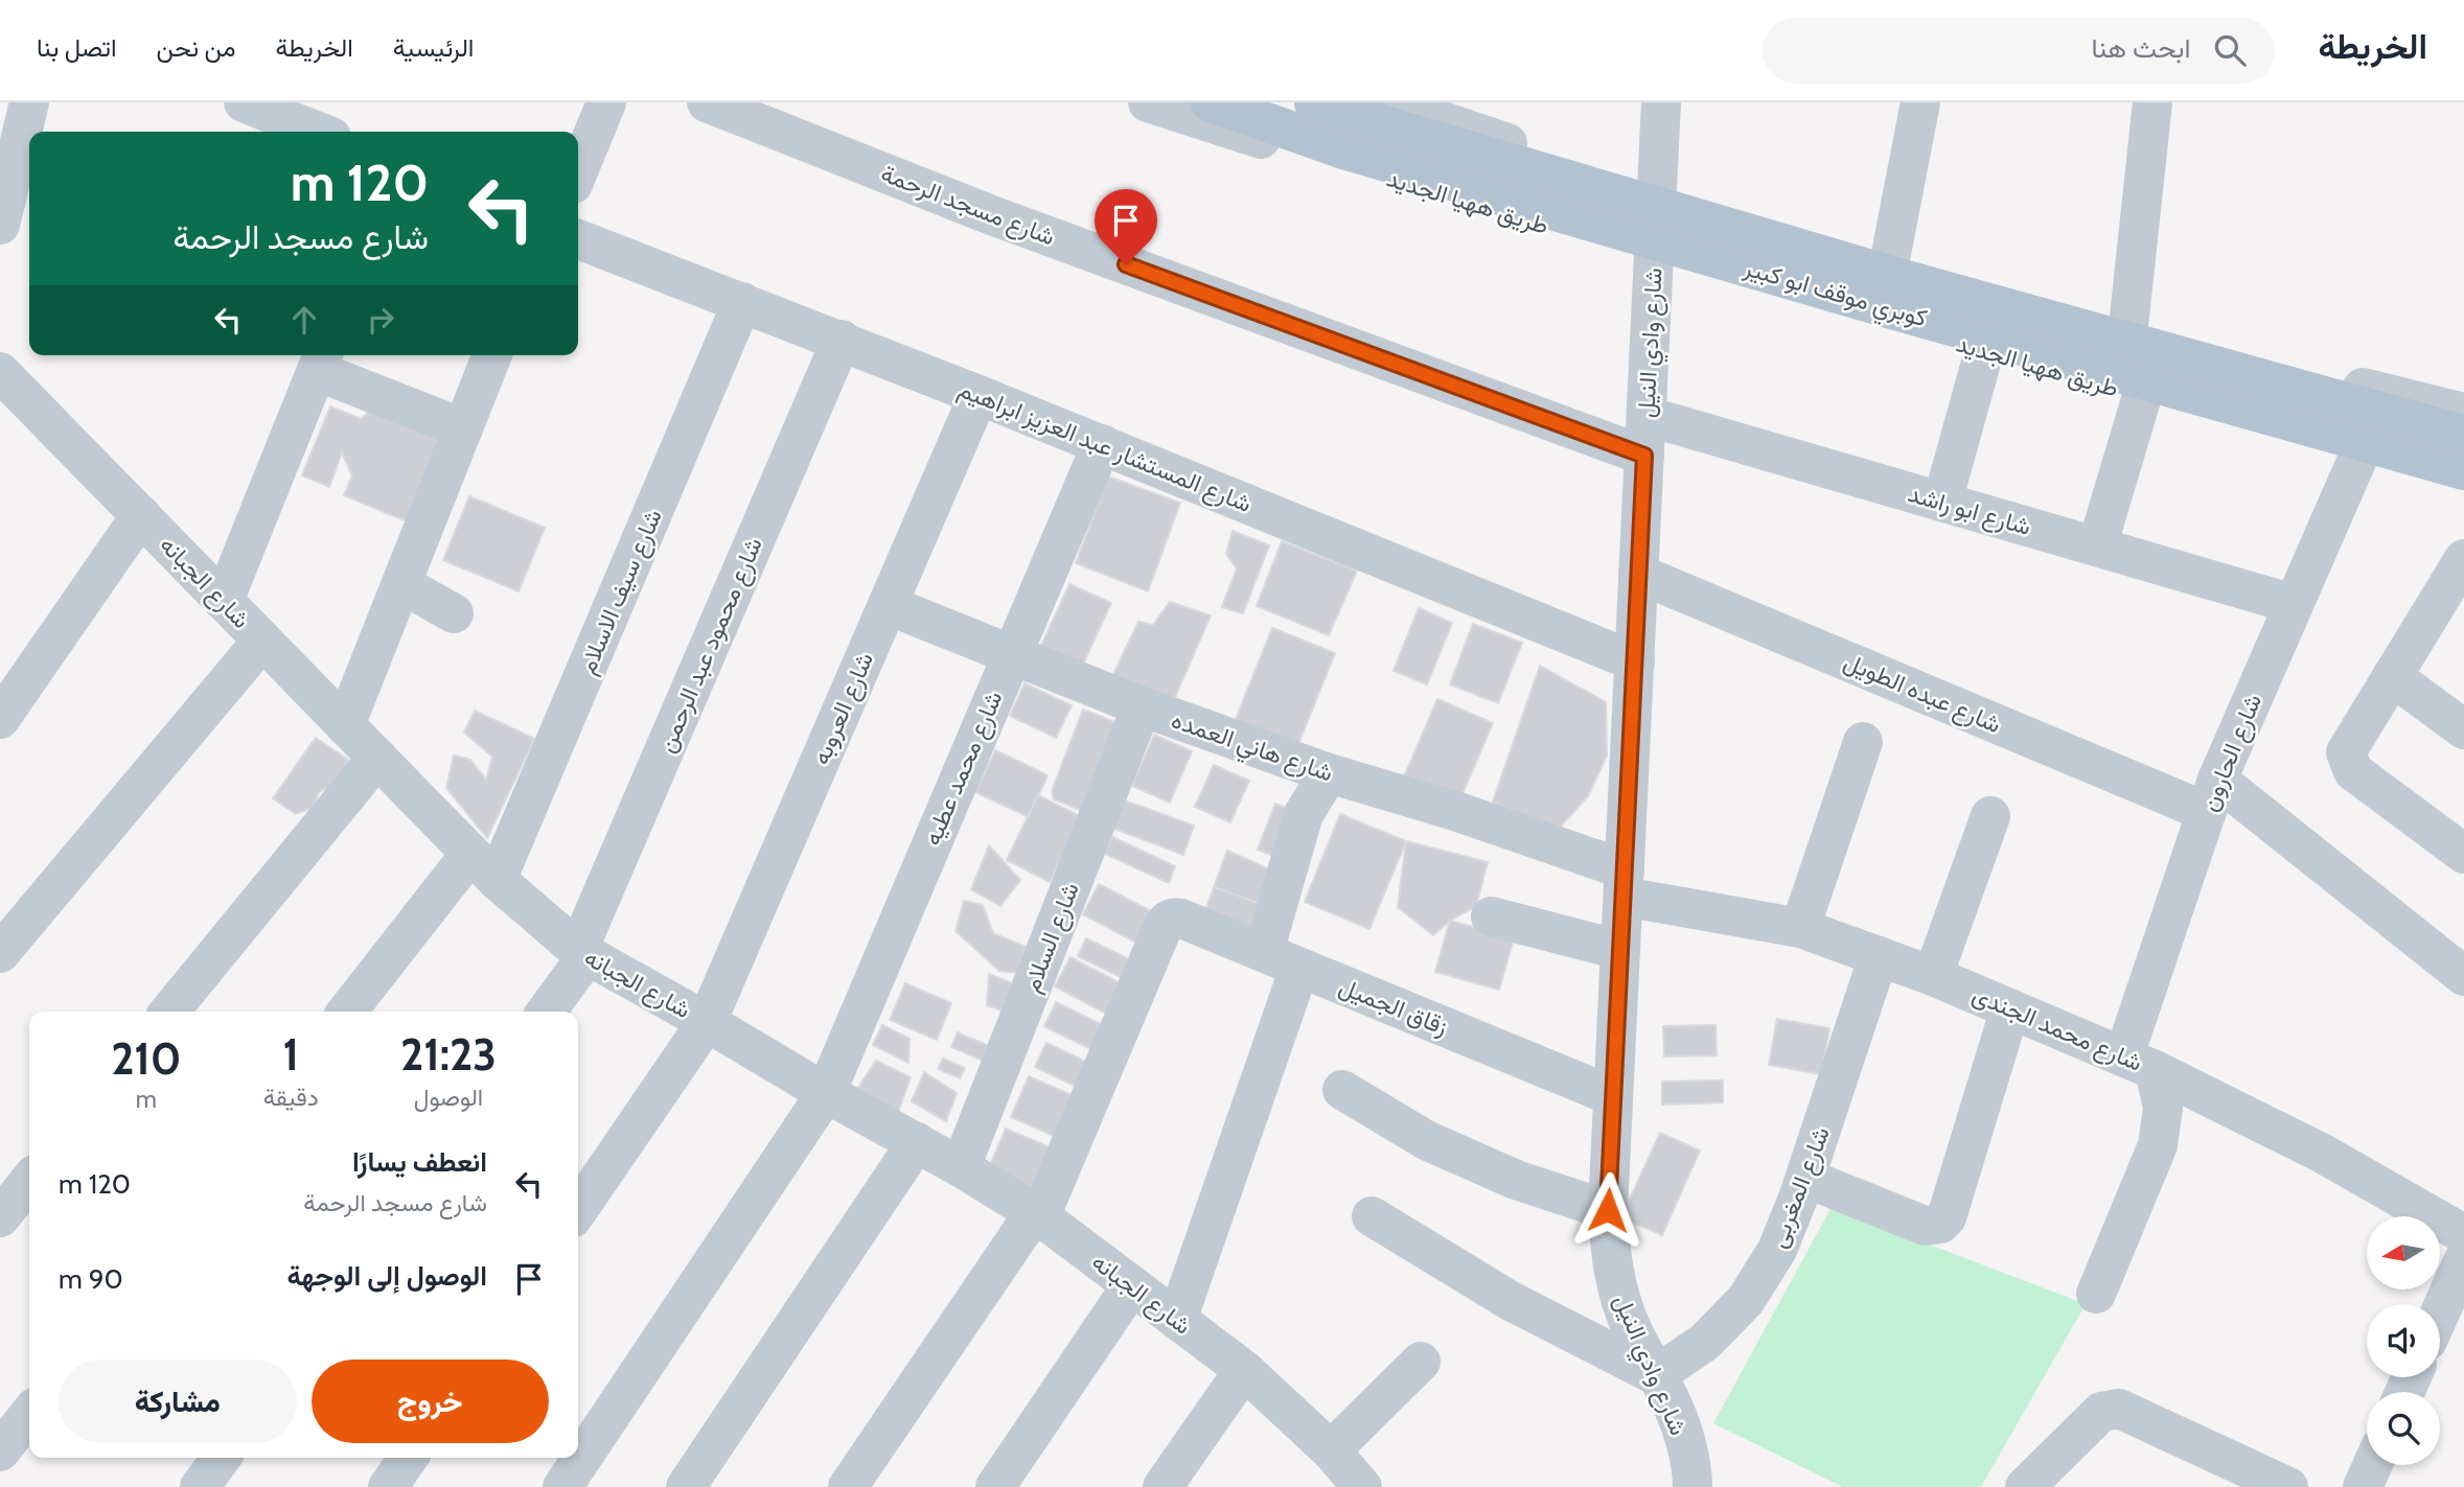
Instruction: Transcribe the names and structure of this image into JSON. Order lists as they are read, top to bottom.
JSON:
{
  "streets": {
    "main road": ["كوبري موقف ابو كبير"],
    "street": [
      "طريق ههيا الجديد",
      "شارع مسجد الرحمة",
      "شارع وادي النيل",
      "شارع المستشار عبد العزيز ابراهيم",
      "شارع ابو راشد",
      "شارع الجبانه",
      "شارع سيف الاسلام",
      "شارع محمود عبد الرحمن",
      "شارع عبده الطويل",
      "شارع العروبه",
      "شارع هاني العمده",
      "شارع الحارون",
      "شارع محمد عطيه",
      "شارع السلام",
      "زقاق الجميل",
      "شارع محمد الجندى",
      "شارع المغربى"
    ]
  },
  "crossings": [
    ["طريق ههيا الجديد", "شارع وادي النيل"],
    ["طريق ههيا الجديد", "شارع الحارون"],
    ["شارع مسجد الرحمة", "شارع وادي النيل"],
    ["شارع وادي النيل", "شارع المستشار عبد العزيز ابراهيم"],
    ["شارع وادي النيل", "شارع ابو راشد"],
    ["شارع وادي النيل", "شارع عبده الطويل"],
    ["شارع وادي النيل", "شارع هاني العمده"],
    ["شارع وادي النيل", "زقاق الجميل"],
    ["شارع وادي النيل", "شارع محمد الجندى"],
    ["شارع وادي النيل", "شارع المغربى"],
    ["شارع المستشار عبد العزيز ابراهيم", "شارع سيف الاسلام"],
    ["شارع المستشار عبد العزيز ابراهيم", "شارع محمود عبد الرحمن"],
    ["شارع المستشار عبد العزيز ابراهيم", "شارع العروبه"],
    ["شارع المستشار عبد العزيز ابراهيم", "شارع محمد عطيه"],
    ["شارع ابو راشد", "شارع الحارون"],
    ["شارع الجبانه", "شارع سيف الاسلام"],
    ["شارع الجبانه", "شارع محمود عبد الرحمن"],
    ["شارع الجبانه", "شارع العروبه"],
    ["شارع الجبانه", "شارع محمد عطيه"],
    ["شارع الجبانه", "شارع السلام"],
    ["شارع الجبانه", "زقاق الجميل"],
    ["شارع عبده الطويل", "شارع الحارون"],
    ["شارع العروبه", "شارع هاني العمده"],
    ["شارع هاني العمده", "شارع محمد عطيه"],
    ["شارع هاني العمده", "شارع السلام"],
    ["شارع هاني العمده", "شارع محمد الجندى"],
    ["شارع الحارون", "شارع محمد الجندى"],
    ["شارع محمد الجندى", "شارع المغربى"]
  ],
  "north": "left",
  "page": {
    "header": "الخريطة",
    "search": "ابحث هنا",
    "nav": [
      "الرئيسية",
      "الخريطة",
      "من نحن",
      "اتصل بنا"
    ],
    "turn": ["120 m", "شارع مسجد الرحمة"],
    "eta": [
      "21:23",
      "الوصول",
      "1",
      "دقيقة",
      "210",
      "m"
    ],
    "list": [
      {
        "name": "انعطف يسارًا",
        "note": "شارع مسجد الرحمة",
        "value": "120 m"
      },
      {
        "name": "الوصول إلى الوجهة",
        "value": "90 m"
      }
    ],
    "buttons": ["خروج", "مشاركة"]
  }
}
